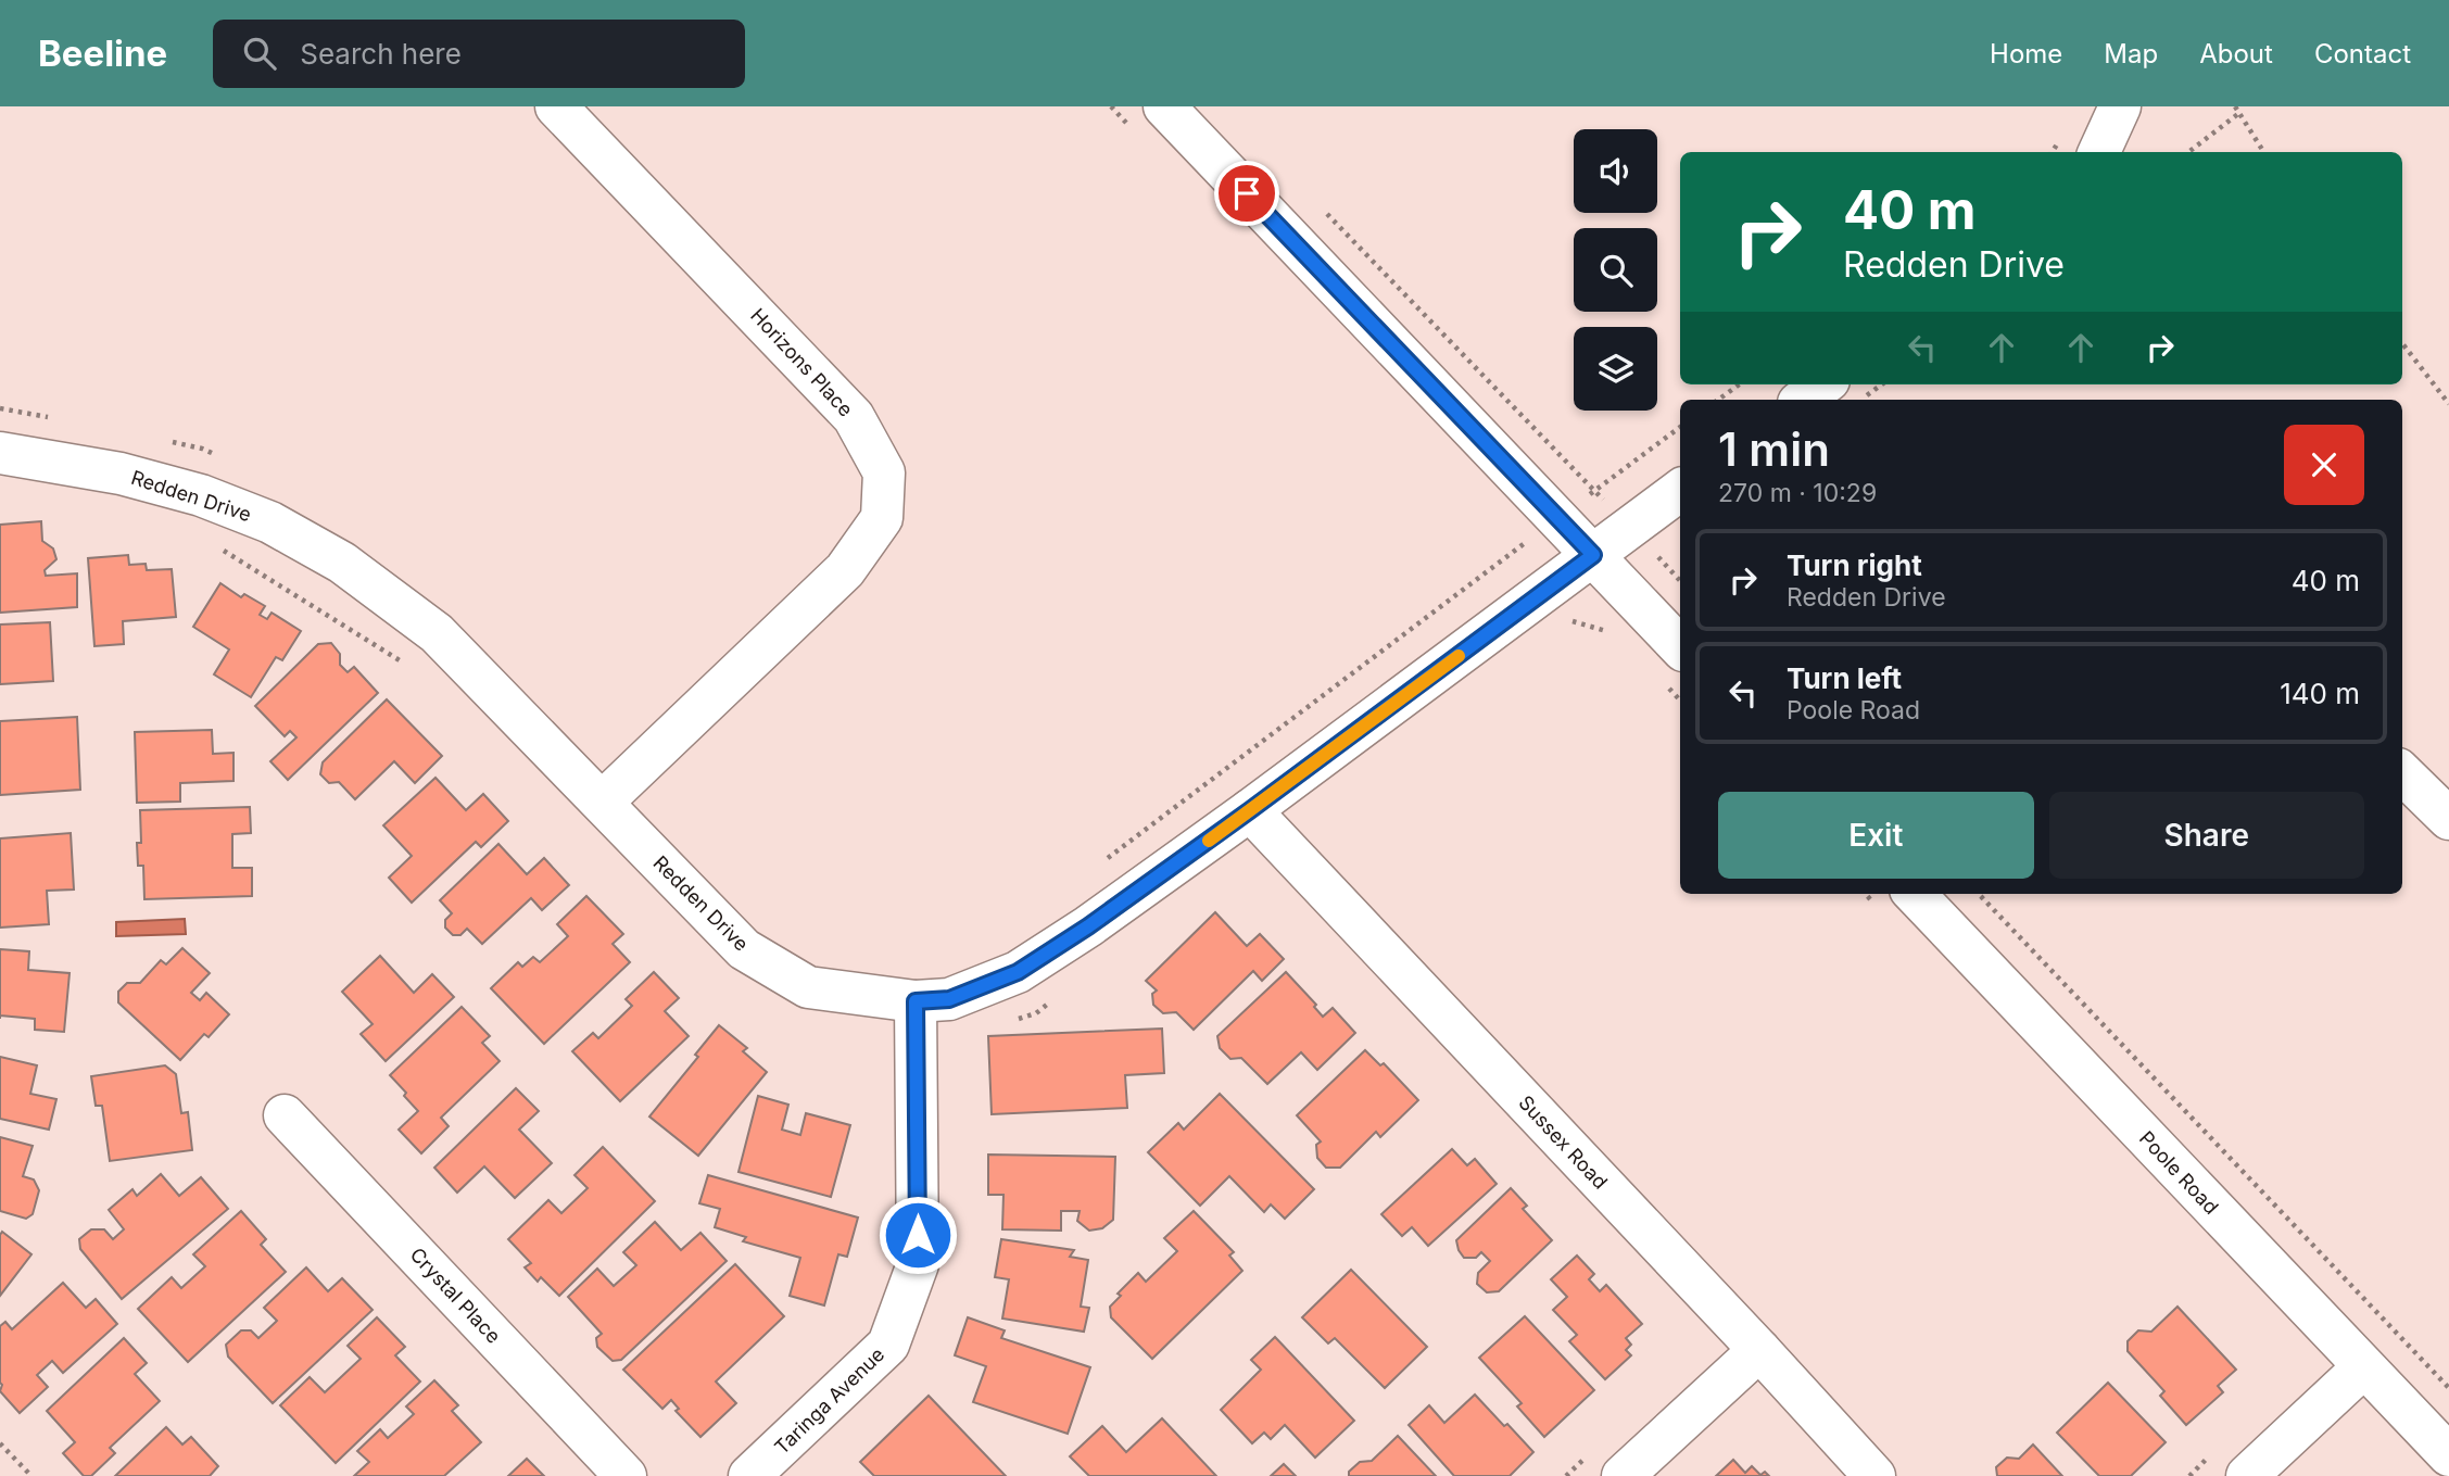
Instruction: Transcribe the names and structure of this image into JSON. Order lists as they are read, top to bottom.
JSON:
{
  "streets": {
    "street": [
      "Horizons Place",
      "Redden Drive",
      "Sussex Road",
      "Poole Road",
      "Crystal Place",
      "Taringa Avenue"
    ]
  },
  "crossings": [
    ["Horizons Place", "Redden Drive"],
    ["Redden Drive", "Sussex Road"],
    ["Redden Drive", "Taringa Avenue"]
  ],
  "page": {
    "header": "Beeline",
    "search": "Search here",
    "nav": [
      "Home",
      "Map",
      "About",
      "Contact"
    ],
    "turn": ["40 m", "Redden Drive"],
    "heading": ["1 min", "270 m · 10:29"],
    "list": [
      {
        "name": "Turn right",
        "note": "Redden Drive",
        "value": "40 m"
      },
      {
        "name": "Turn left",
        "note": "Poole Road",
        "value": "140 m"
      }
    ],
    "buttons": ["Exit", "Share"]
  }
}
